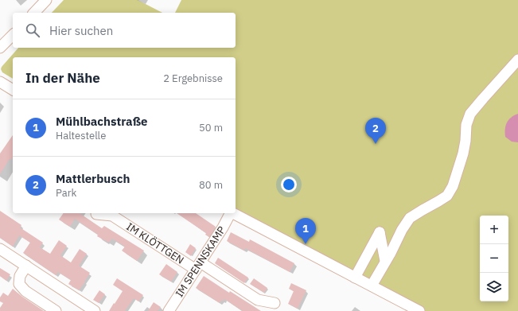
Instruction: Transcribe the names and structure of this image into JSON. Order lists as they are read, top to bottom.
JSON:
{
  "streets": {
    "street": ["IM KLÖTTGEN", "IM SPENNSKAMP"]
  },
  "crossings": [
    ["IM KLÖTTGEN", "IM SPENNSKAMP"]
  ],
  "page": {
    "search": "Hier suchen",
    "heading": ["In der Nähe", "2 Ergebnisse"],
    "list": [
      {
        "mark": "1",
        "name": "Mühlbachstraße",
        "note": "Haltestelle",
        "value": "50 m"
      },
      {
        "mark": "2",
        "name": "Mattlerbusch",
        "note": "Park",
        "value": "80 m"
      }
    ],
    "pins": ["2", "1"],
    "map_buttons": ["+", "−"]
  }
}
